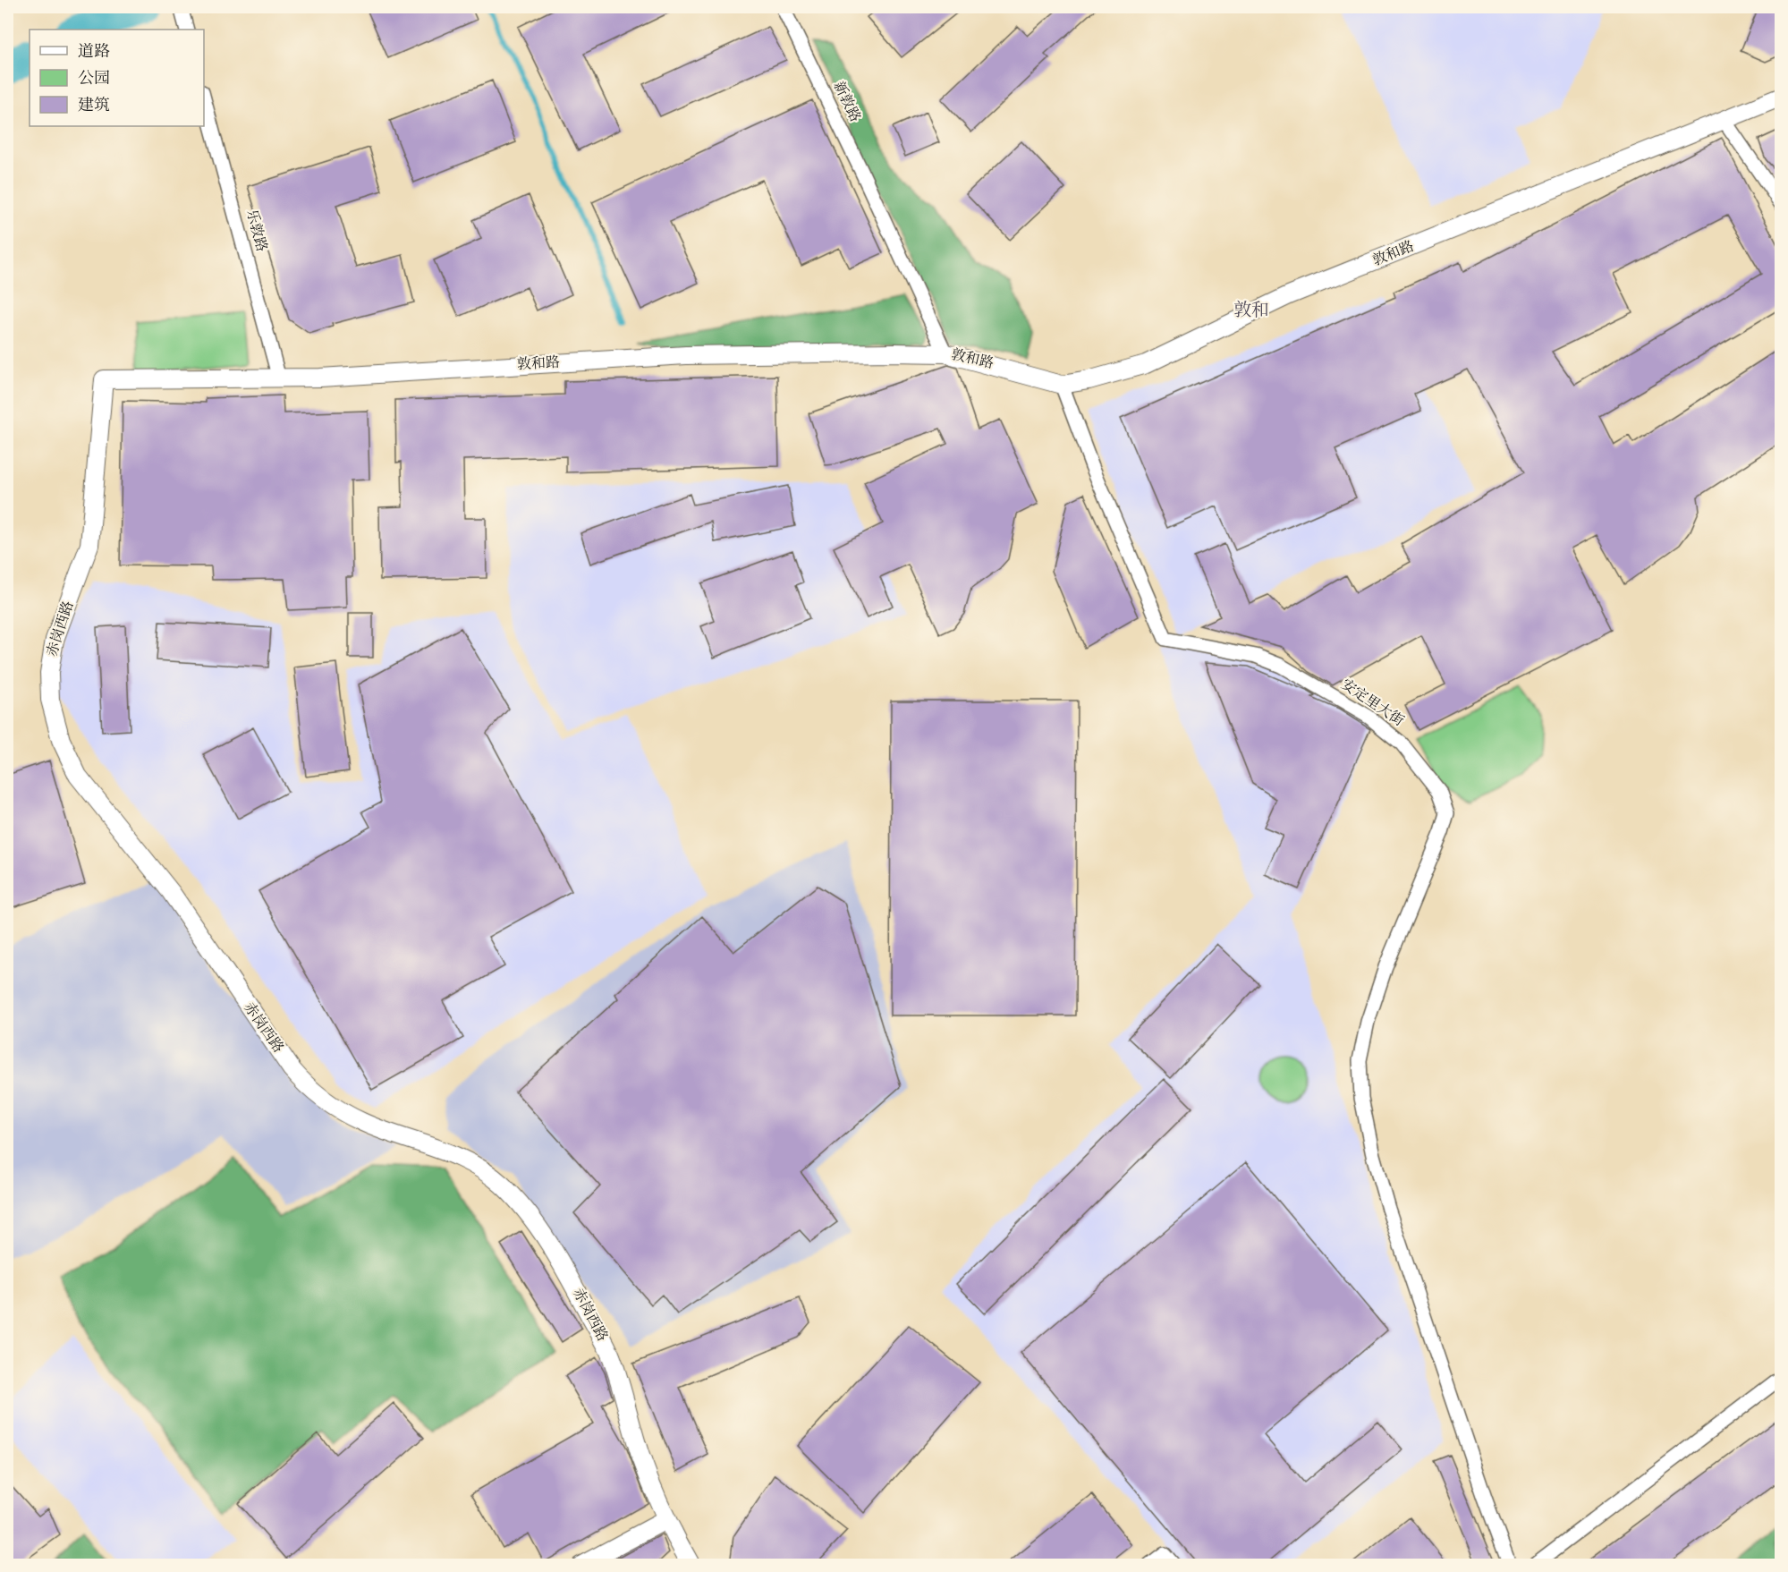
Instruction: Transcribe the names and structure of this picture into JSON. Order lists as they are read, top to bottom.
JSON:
{
  "streets": {
    "street": [
      "新敦路",
      "乐敦路",
      "敦和路",
      "赤岗西路",
      "安定里大街"
    ]
  },
  "crossings": [
    ["新敦路", "敦和路"],
    ["乐敦路", "敦和路"],
    ["敦和路", "赤岗西路"],
    ["敦和路", "安定里大街"]
  ],
  "districts": ["敦和"],
  "legend": ["道路", "公园", "建筑"]
}
